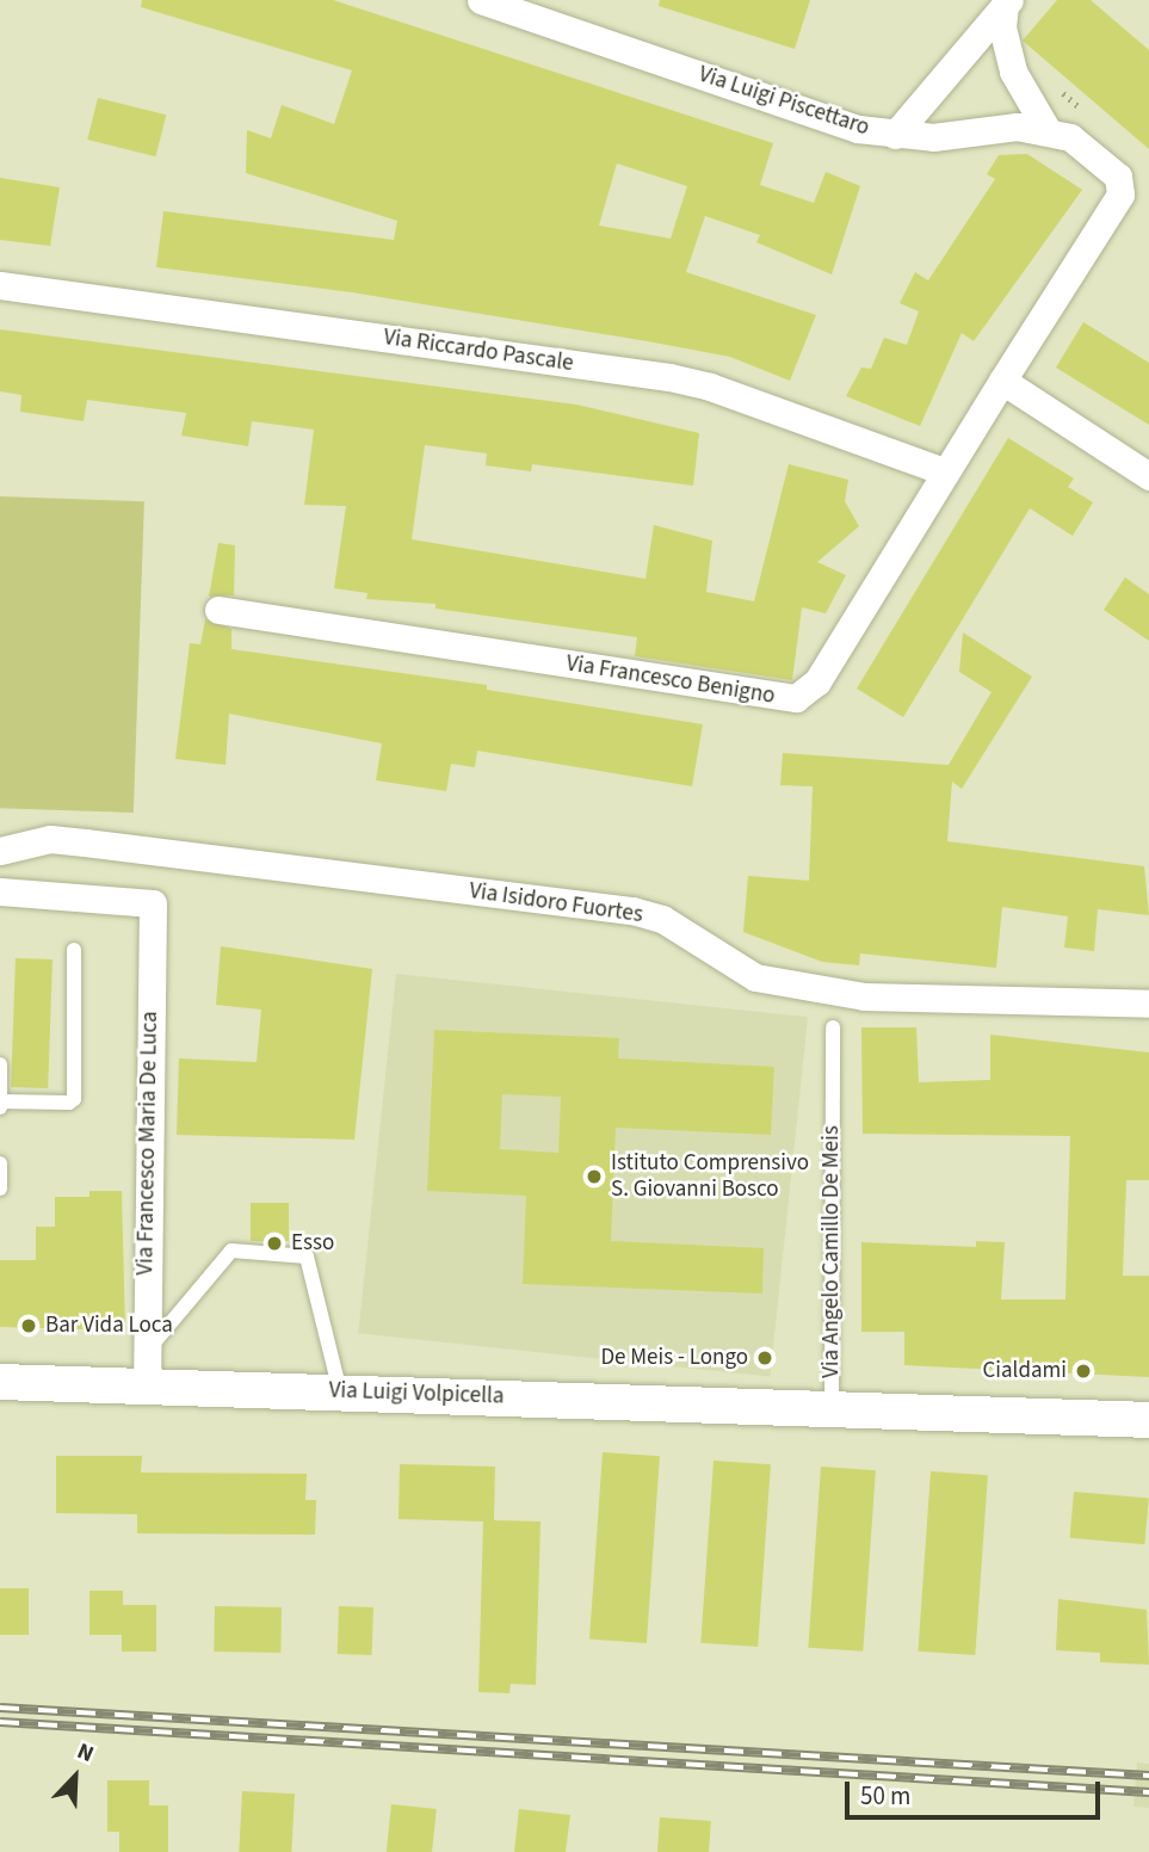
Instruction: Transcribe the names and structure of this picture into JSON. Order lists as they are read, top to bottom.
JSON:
{
  "streets": {
    "street": [
      "Via Luigi Piscettaro",
      "Via Riccardo Pascale",
      "Via Francesco Benigno",
      "Via Isidoro Fuortes",
      "Via Francesco Maria De Luca",
      "Via Angelo Camillo De Meis",
      "Via Luigi Volpicella"
    ]
  },
  "crossings": [
    ["Via Riccardo Pascale", "Via Francesco Benigno"],
    ["Via Francesco Maria De Luca", "Via Luigi Volpicella"],
    ["Via Angelo Camillo De Meis", "Via Luigi Volpicella"]
  ],
  "places": [
    "Istituto Comprensivo S. Giovanni Bosco",
    "Esso",
    "Bar Vida Loca",
    "De Meis - Longo",
    "Cialdami"
  ],
  "scale_bar": "50 m",
  "north": "top right"
}
